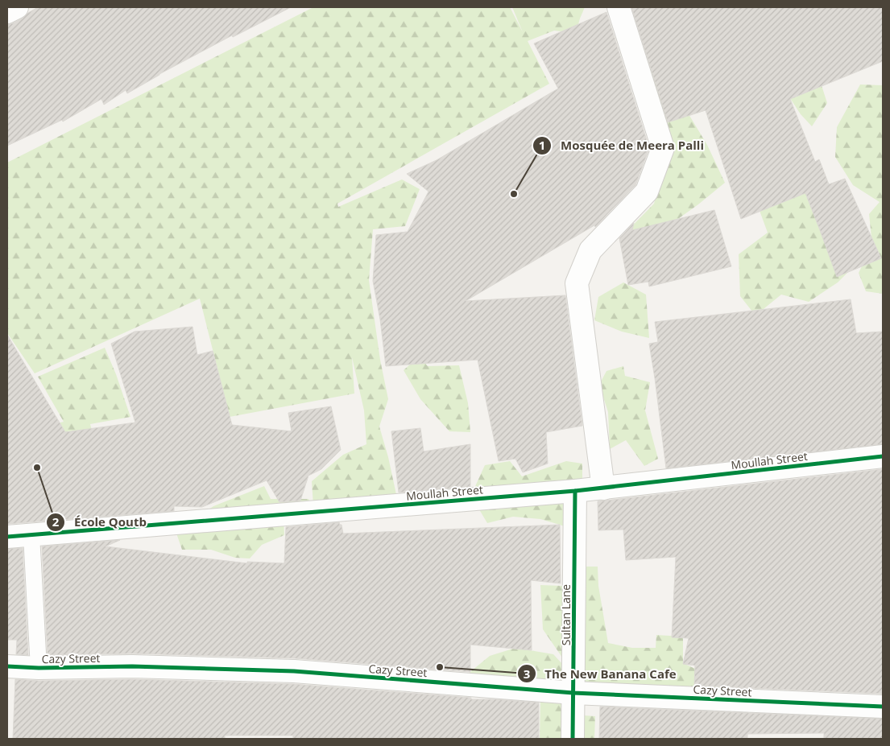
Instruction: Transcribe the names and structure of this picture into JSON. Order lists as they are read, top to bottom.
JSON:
{
  "streets": {
    "street": ["Moullah Street", "Sultan Lane", "Cazy Street"]
  },
  "crossings": [
    ["Moullah Street", "Sultan Lane"],
    ["Sultan Lane", "Cazy Street"]
  ],
  "places": ["Mosquée de Meera Palli", "École Qoutb", "The New Banana Cafe"]
}
